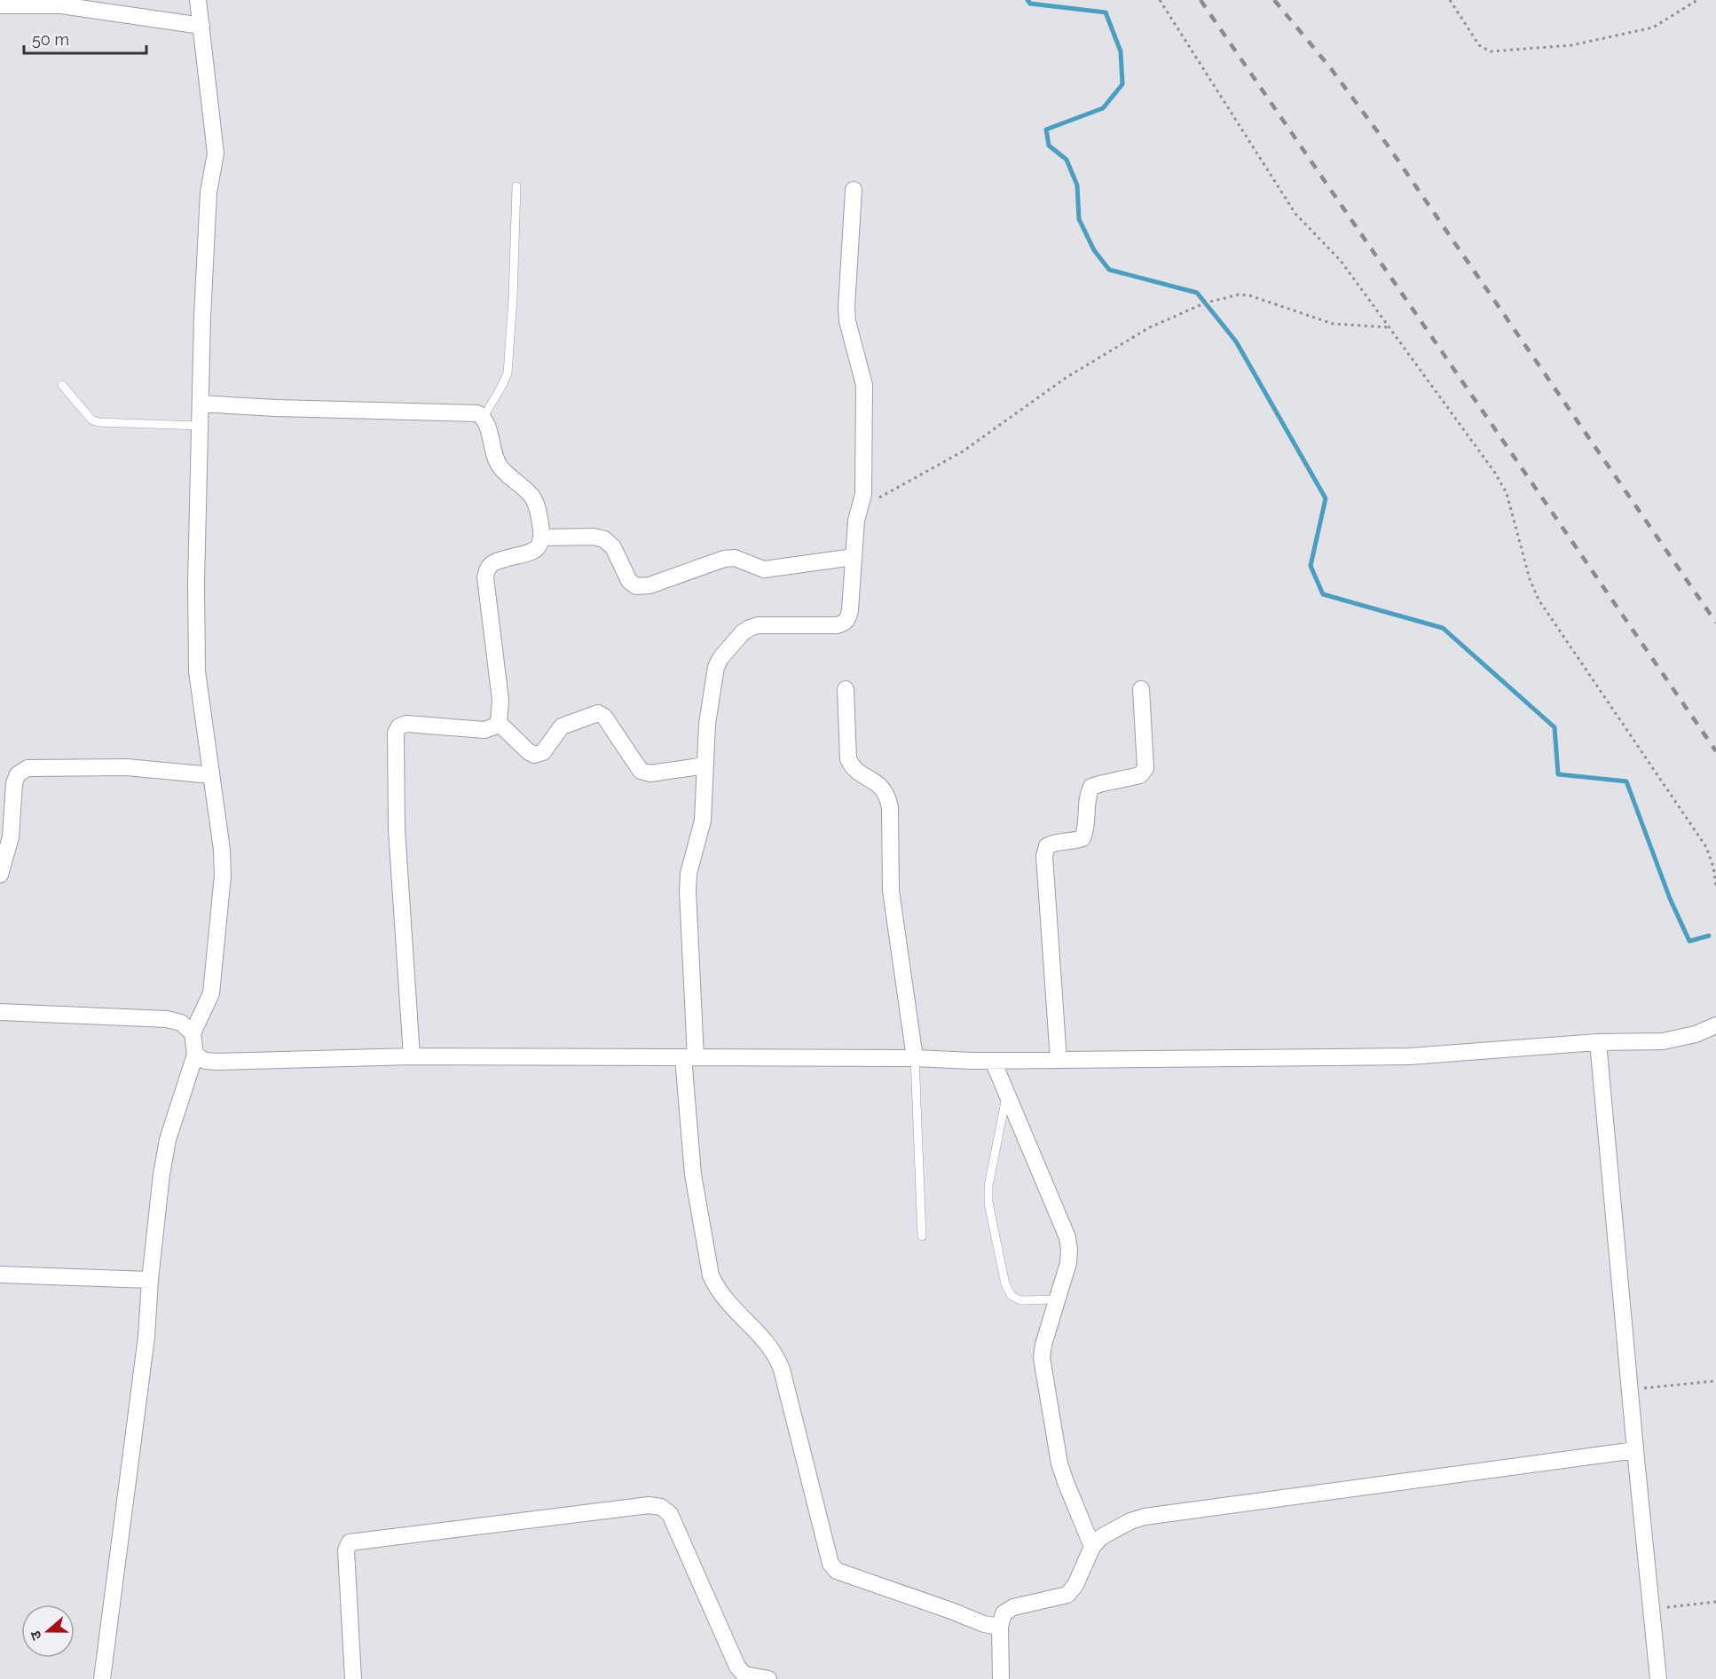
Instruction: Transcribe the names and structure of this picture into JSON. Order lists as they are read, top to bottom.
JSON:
{
  "scale_bar": "50 m",
  "north": "left"
}
